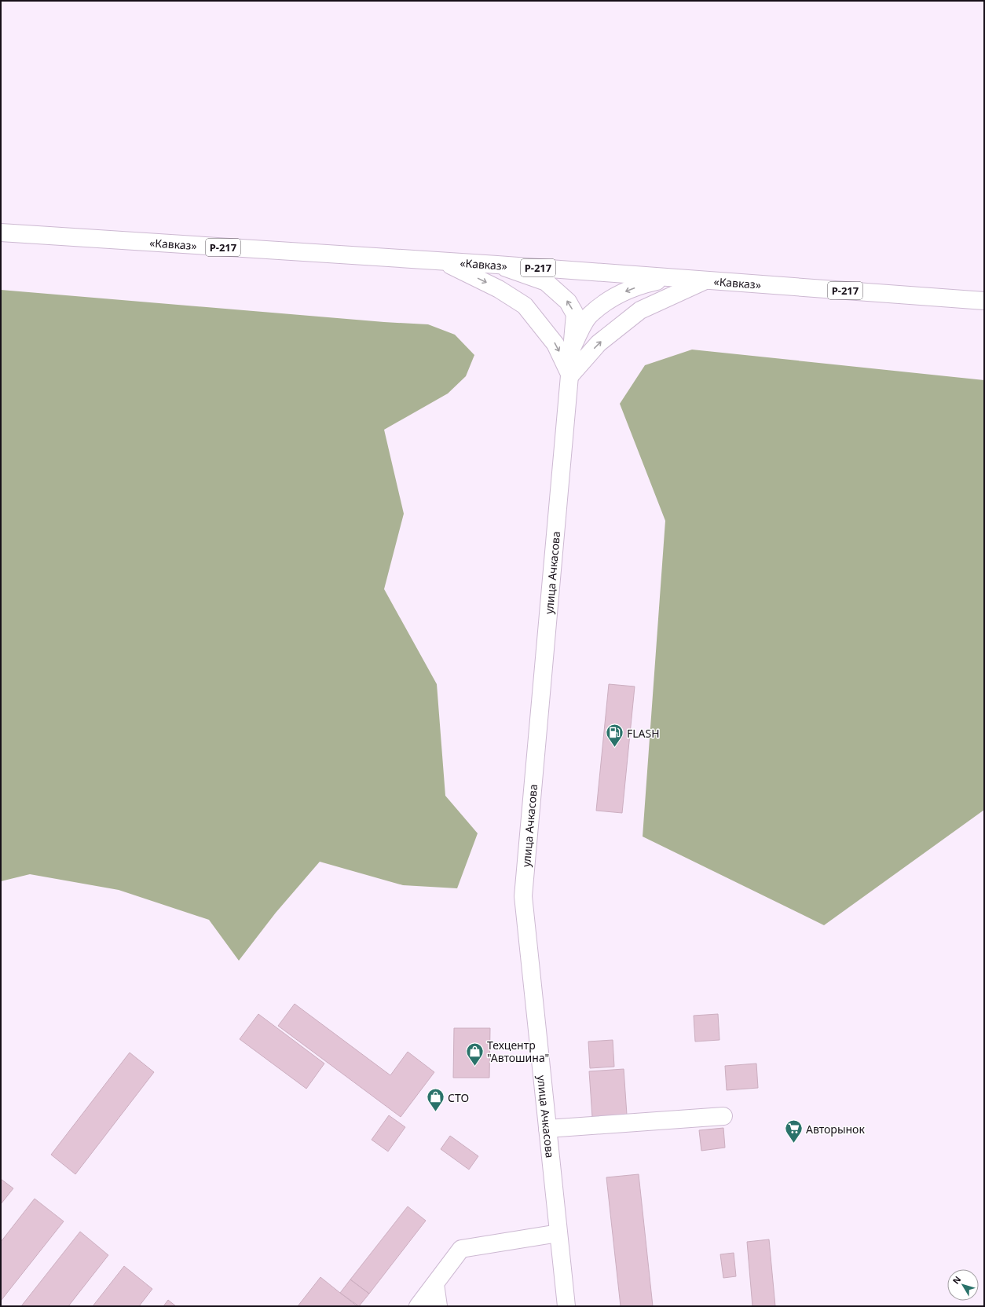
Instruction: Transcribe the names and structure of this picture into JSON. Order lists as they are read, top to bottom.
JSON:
{
  "streets": {
    "main road": ["«Кавказ»", "Р-217", "улица Ачкасова"]
  },
  "crossings": [
    ["«Кавказ»", "улица Ачкасова"]
  ],
  "places": {
    "fuel station": ["FLASH"],
    "shop": ["Техцентр \"Автошина\"", "СТО"],
    "supermarket": ["Авторынок"]
  },
  "north": "top left"
}
